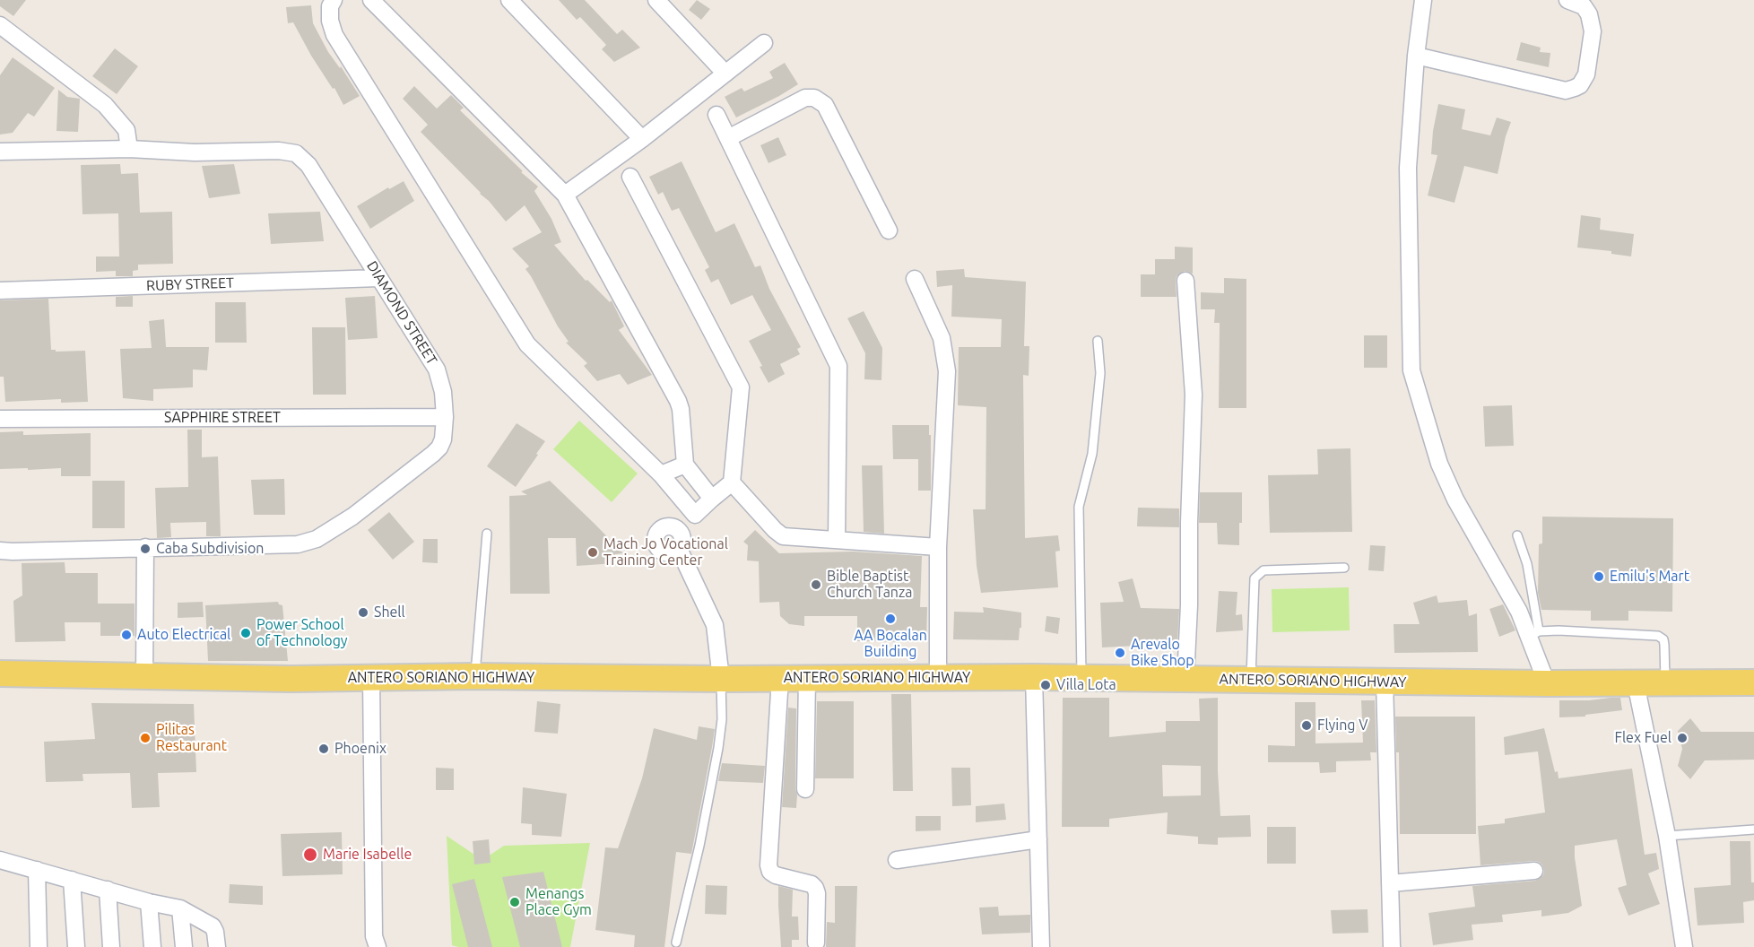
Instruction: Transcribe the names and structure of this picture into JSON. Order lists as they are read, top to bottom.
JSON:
{
  "streets": {
    "main road": ["ANTERO SORIANO HIGHWAY"],
    "street": ["RUBY STREET", "DIAMOND STREET", "SAPPHIRE STREET"]
  },
  "crossings": [
    ["RUBY STREET", "DIAMOND STREET"],
    ["DIAMOND STREET", "SAPPHIRE STREET"]
  ],
  "places": [
    "Caba Subdivision",
    "Mach Jo Vocational Training Center",
    "Emilu's Mart",
    "Bible Baptist Church Tanza",
    "Shell",
    "AA Bocalan Building",
    "Power School of Technology",
    "Auto Electrical",
    "Arevalo Bike Shop",
    "Villa Lota",
    "Flying V",
    "Pilitas Restaurant",
    "Flex Fuel",
    "Phoenix",
    "Marie Isabelle",
    "Menangs Place Gym"
  ]
}
